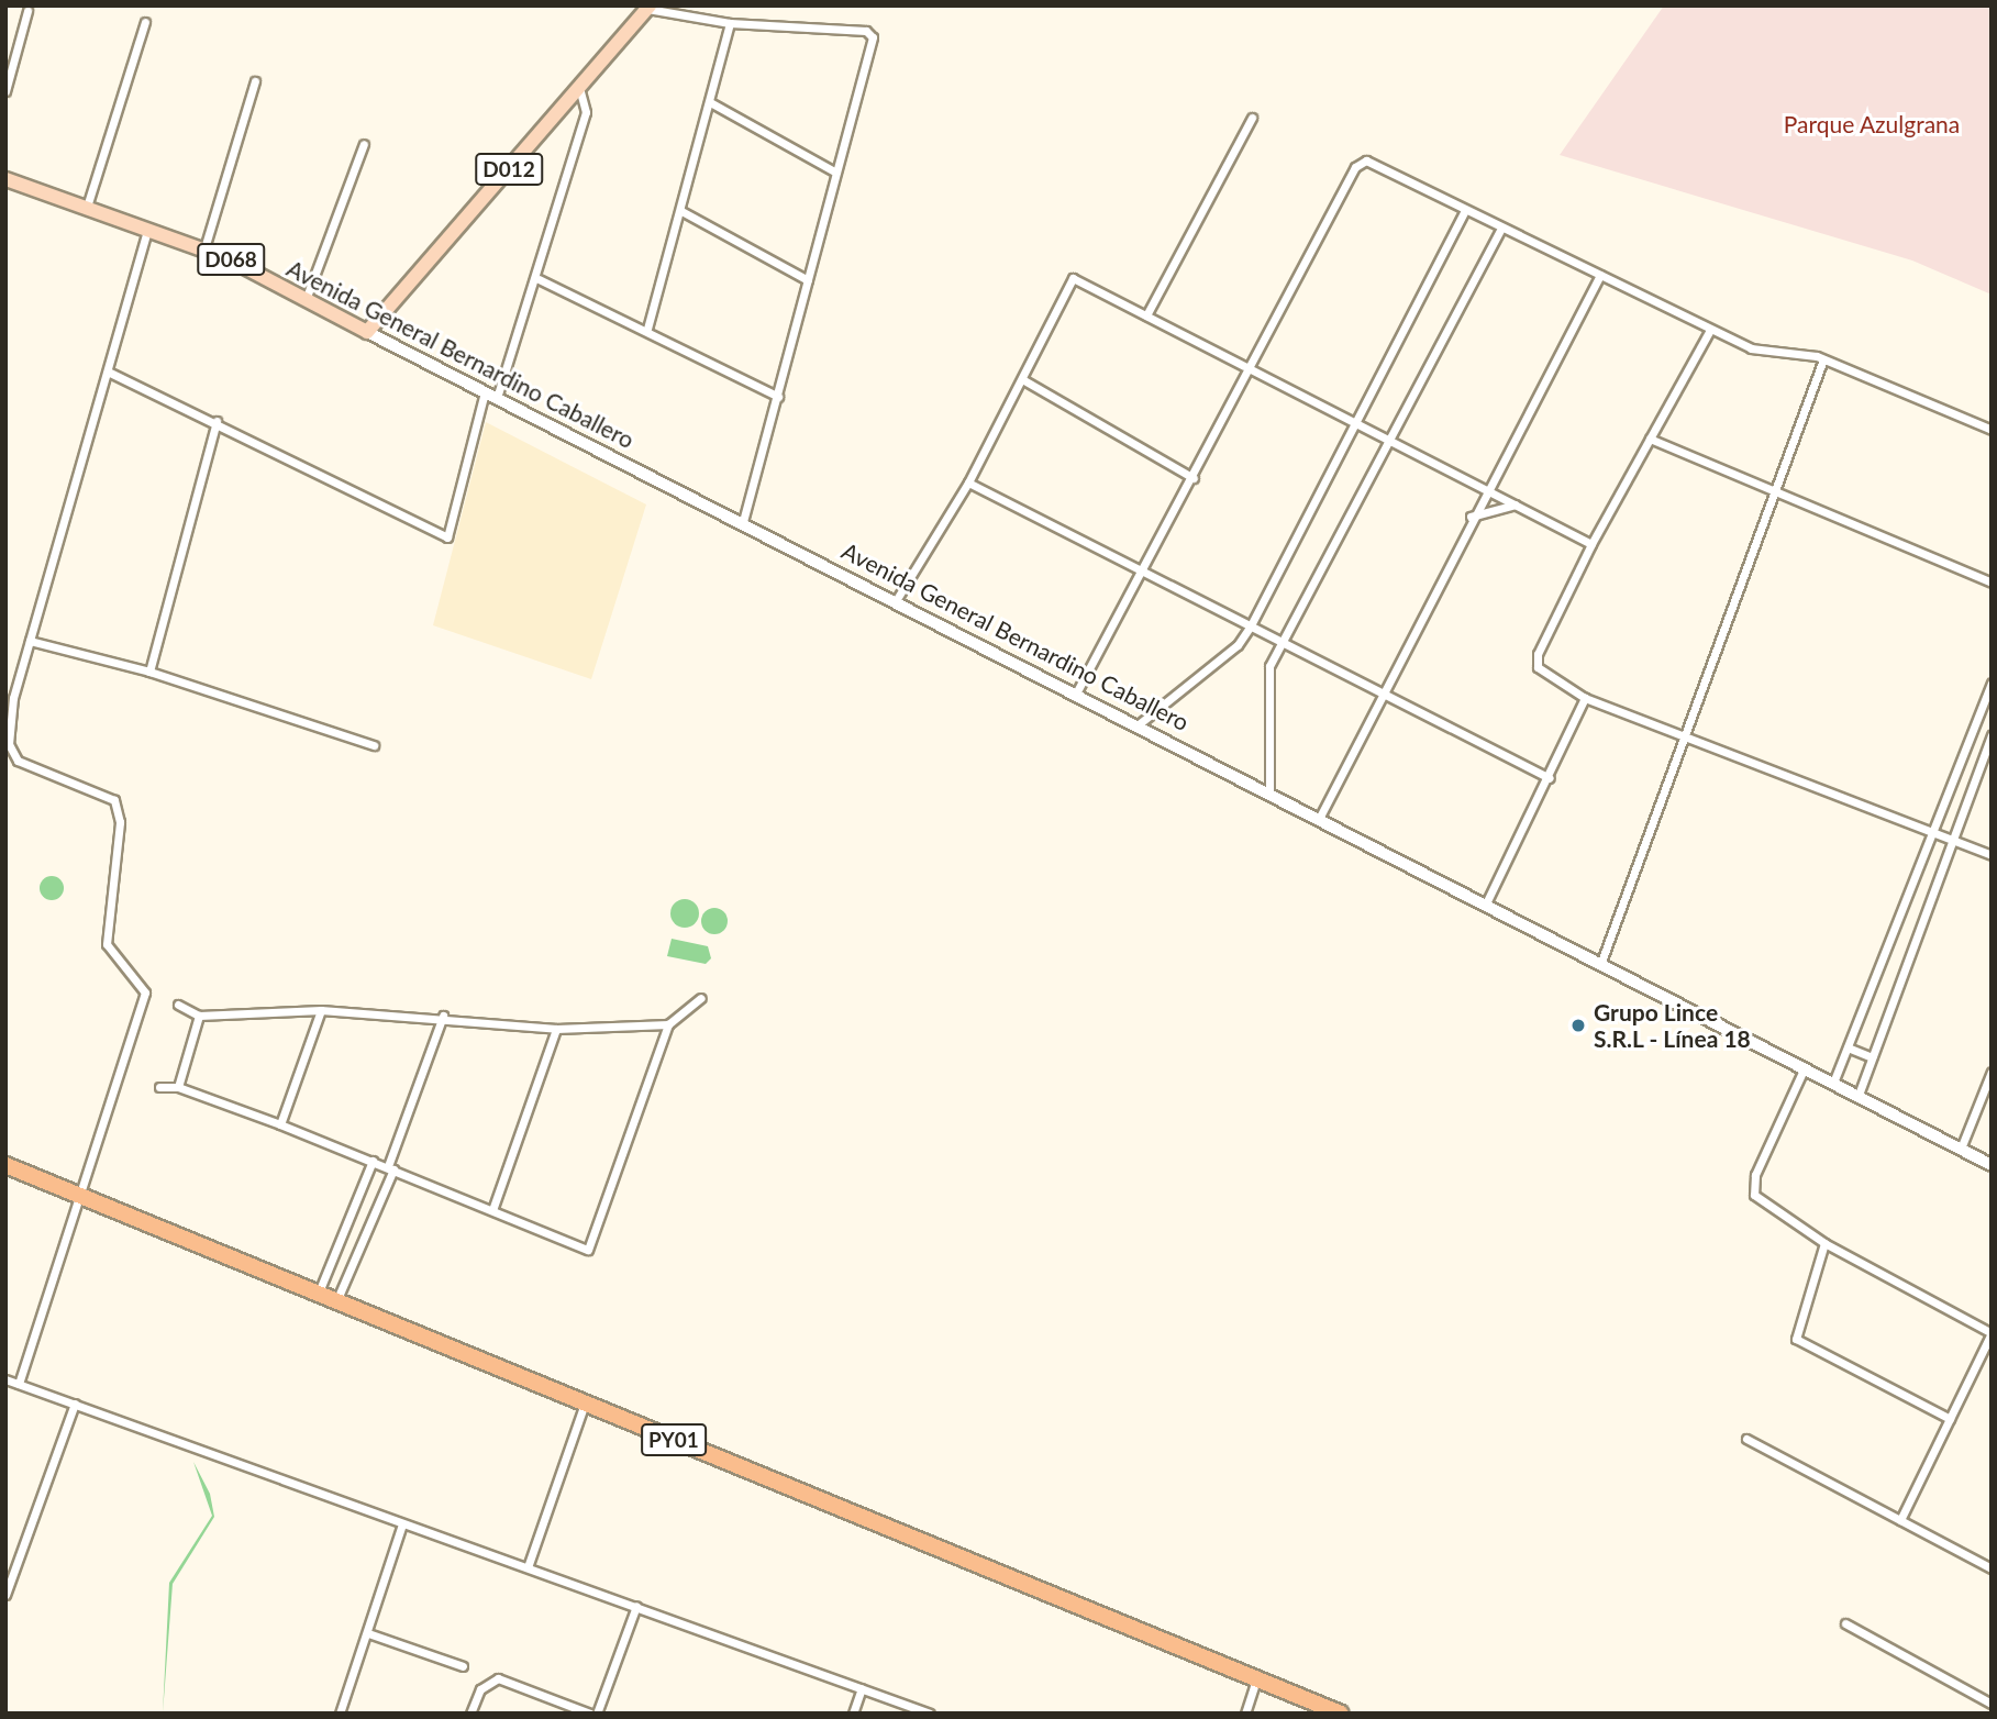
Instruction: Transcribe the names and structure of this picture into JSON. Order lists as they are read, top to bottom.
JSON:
{
  "streets": {
    "highway": ["PY01"],
    "main road": ["D012", "D068", "Avenida General Bernardino Caballero"]
  },
  "crossings": [
    ["D012", "Avenida General Bernardino Caballero"]
  ],
  "parks": ["Parque Azulgrana"],
  "places": ["Grupo Lince S.R.L - Línea 18"]
}
